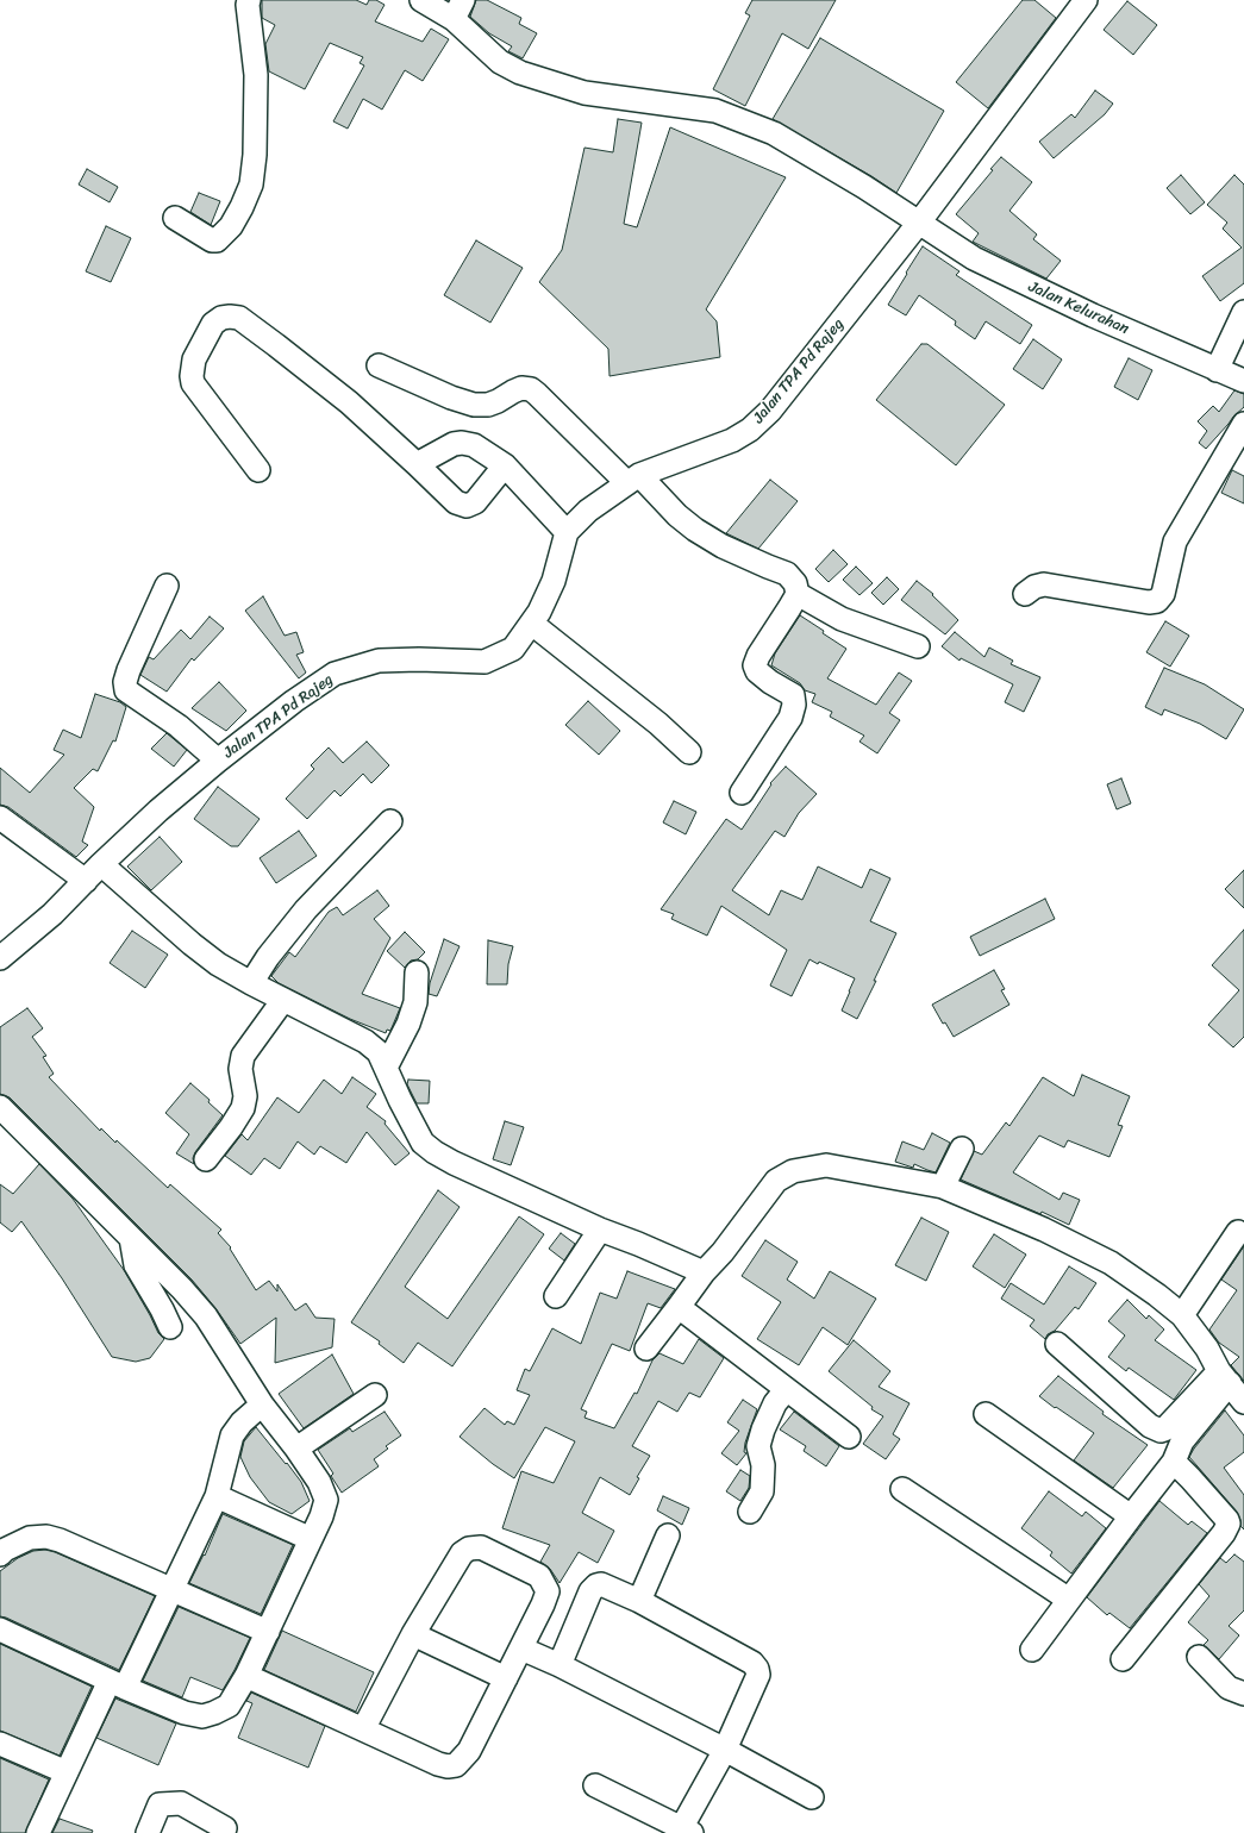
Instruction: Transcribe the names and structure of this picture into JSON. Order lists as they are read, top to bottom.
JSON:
{
  "streets": {
    "street": ["Jalan Kelurahan", "Jalan TPA Pd Rajeg"]
  },
  "crossings": [
    ["Jalan Kelurahan", "Jalan TPA Pd Rajeg"]
  ]
}
